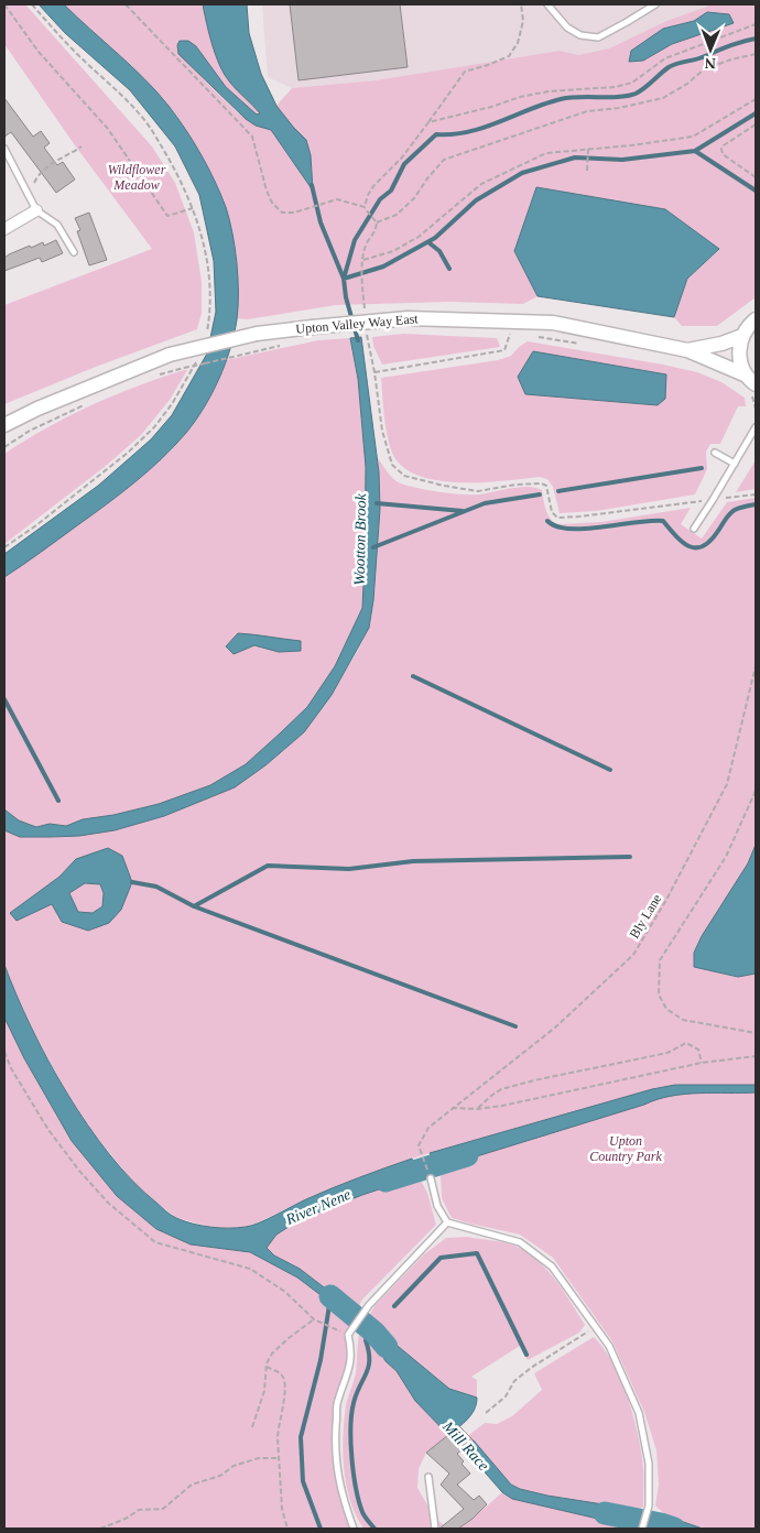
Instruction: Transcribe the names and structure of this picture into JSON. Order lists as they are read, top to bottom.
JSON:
{
  "streets": {
    "street": ["Upton Valley Way East"],
    "path": ["Bly Lane"]
  },
  "water": ["Wootton Brook", "River Nene", "Mill Race"],
  "parks": ["Wildflower Meadow", "Upton Country Park"],
  "north": "bottom"
}
